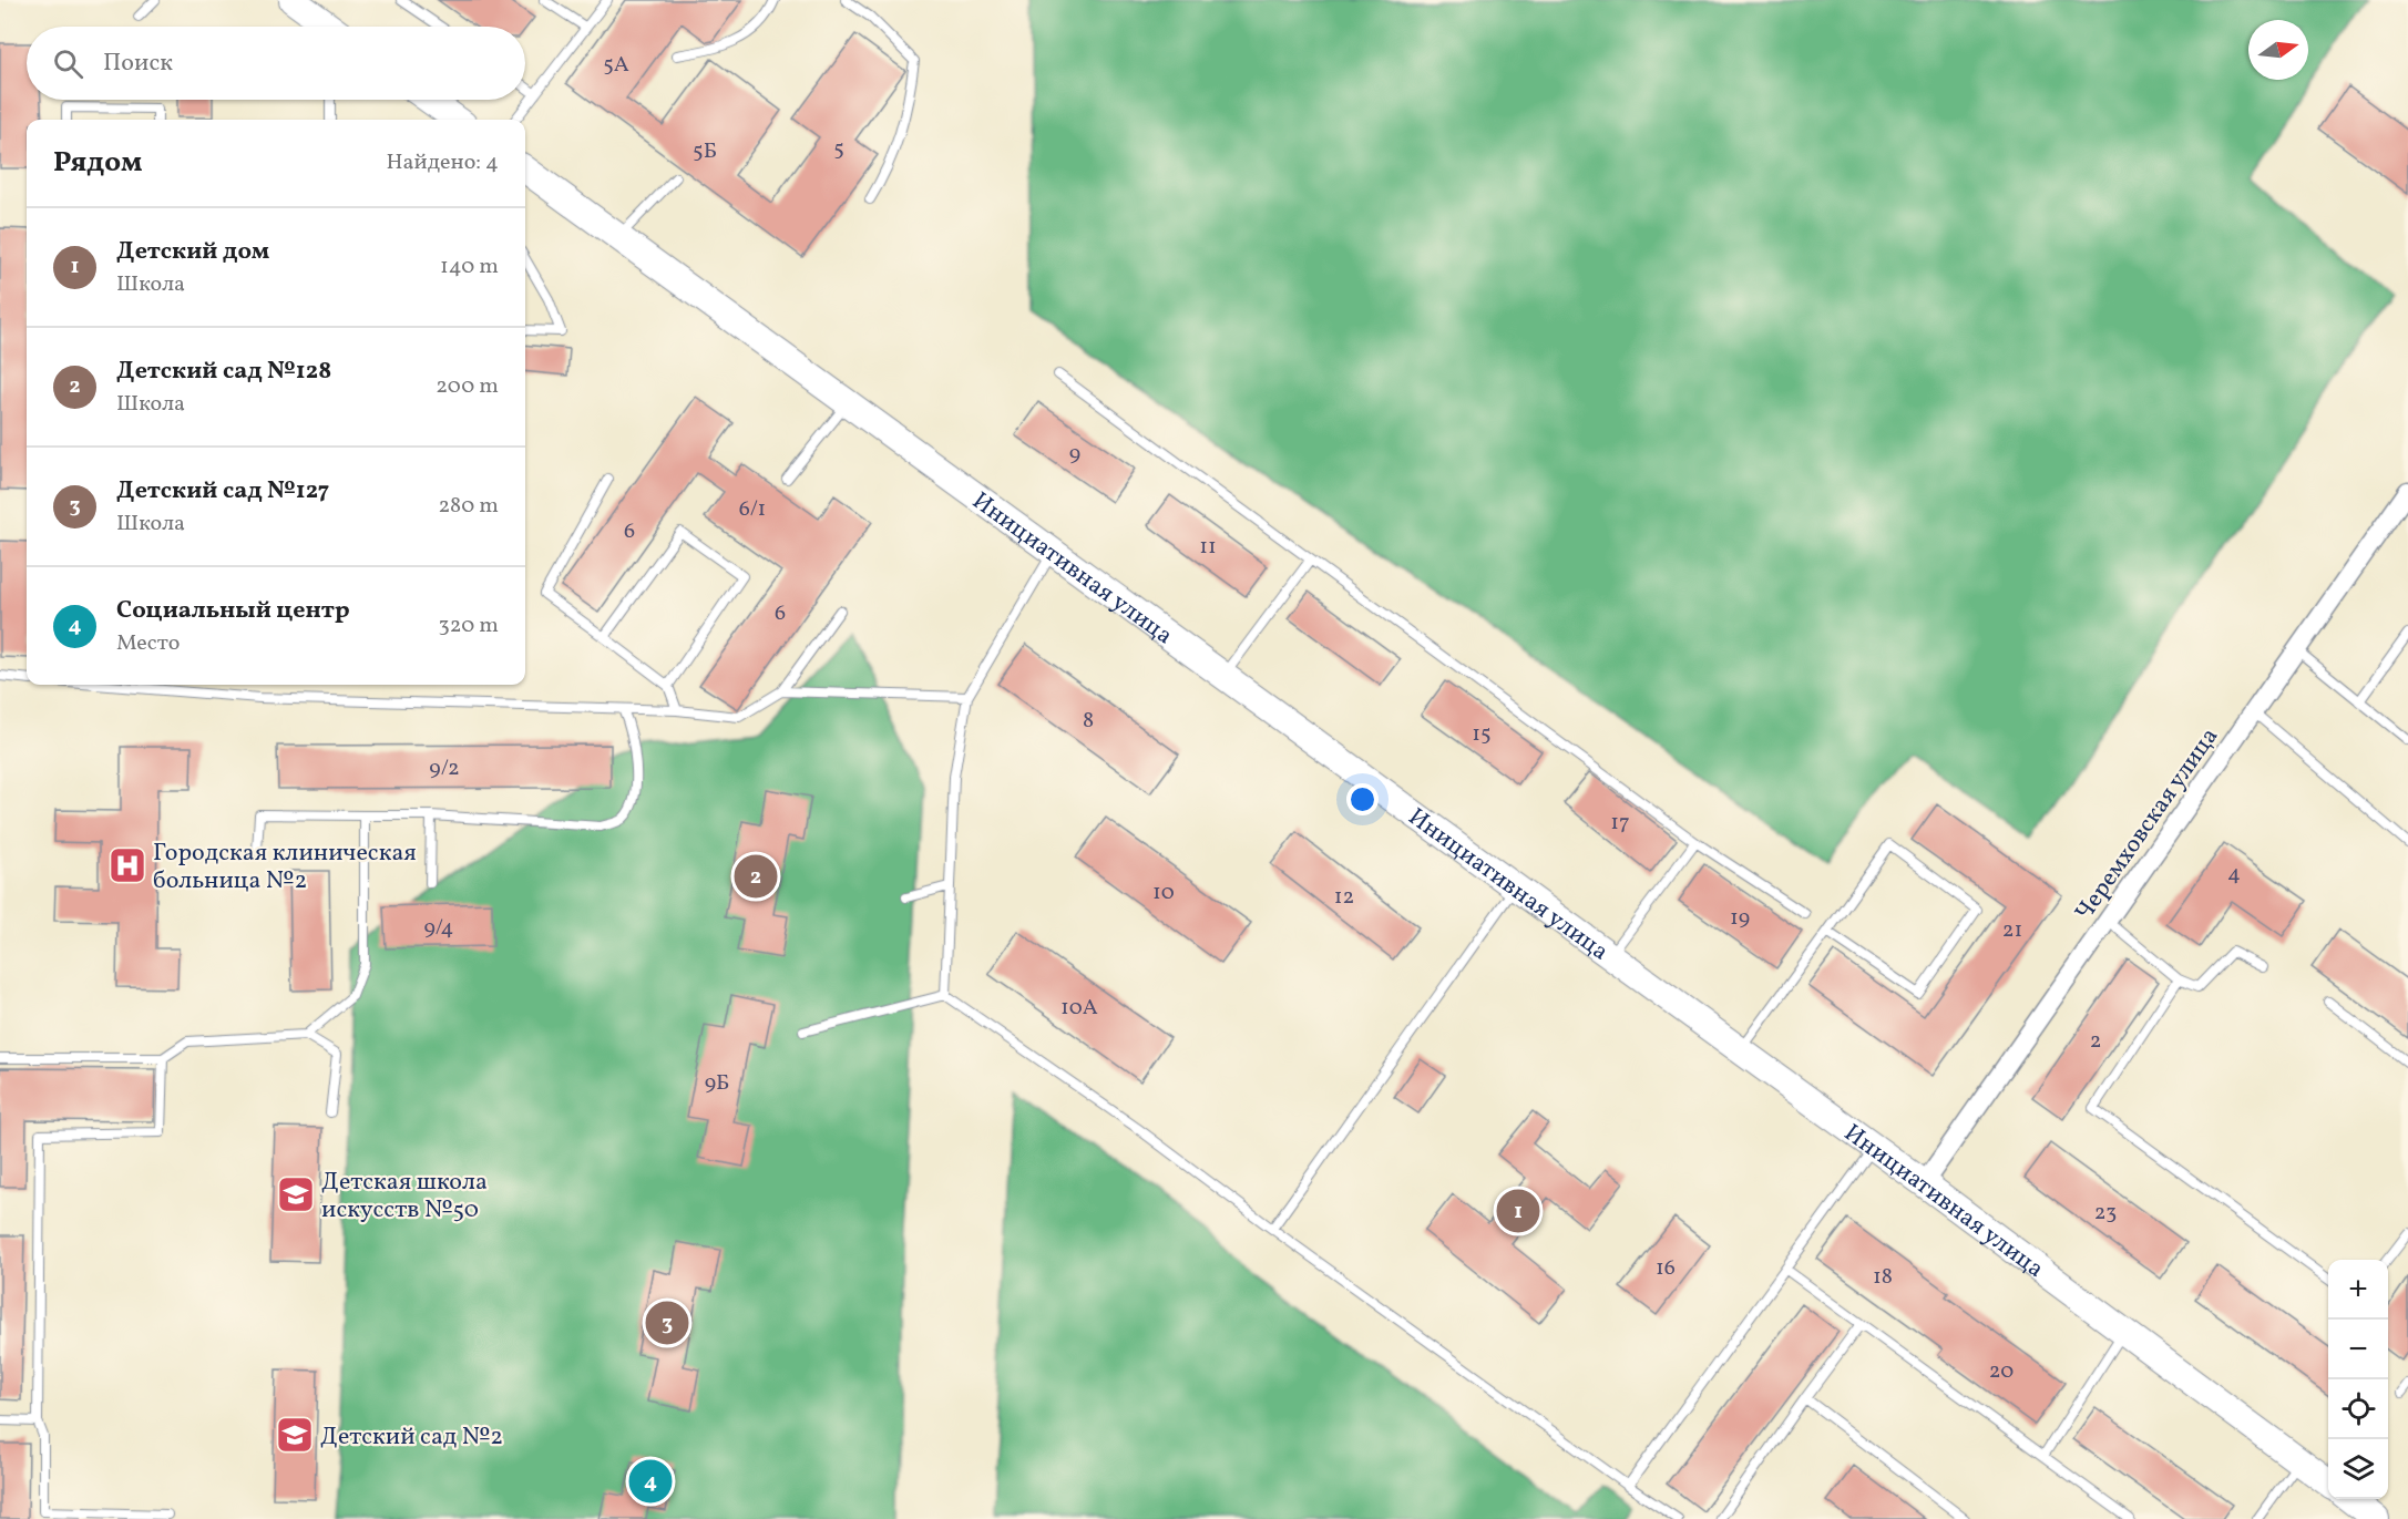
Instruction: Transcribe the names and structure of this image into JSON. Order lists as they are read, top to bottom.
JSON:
{
  "streets": {
    "main road": ["Инициативная улица"],
    "street": ["Черемховская улица"]
  },
  "crossings": [
    ["Инициативная улица", "Черемховская улица"]
  ],
  "places": {
    "hospital": ["Городская клиническая больница №2"],
    "school or university": ["Детская школа искусств №50", "Детский сад №2"]
  },
  "house_numbers": [
    "5А",
    "5",
    "5Б",
    "9",
    "6/1",
    "6",
    "11",
    "6",
    "8",
    "15",
    "9/2",
    "17",
    "4",
    "10",
    "12",
    "19",
    "9/4",
    "21",
    "10А",
    "2",
    "9Б",
    "23",
    "16",
    "18",
    "20"
  ],
  "north": "right",
  "page": {
    "search": "Поиск",
    "heading": ["Рядом", "Найдено: 4"],
    "list": [
      {
        "mark": "1",
        "name": "Детский дом",
        "note": "Школа",
        "value": "140 m"
      },
      {
        "mark": "2",
        "name": "Детский сад №128",
        "note": "Школа",
        "value": "200 m"
      },
      {
        "mark": "3",
        "name": "Детский сад №127",
        "note": "Школа",
        "value": "280 m"
      },
      {
        "mark": "4",
        "name": "Социальный центр",
        "note": "Место",
        "value": "320 m"
      }
    ],
    "pins": [
      "2",
      "1",
      "3",
      "4"
    ],
    "map_buttons": ["+", "−"]
  }
}
